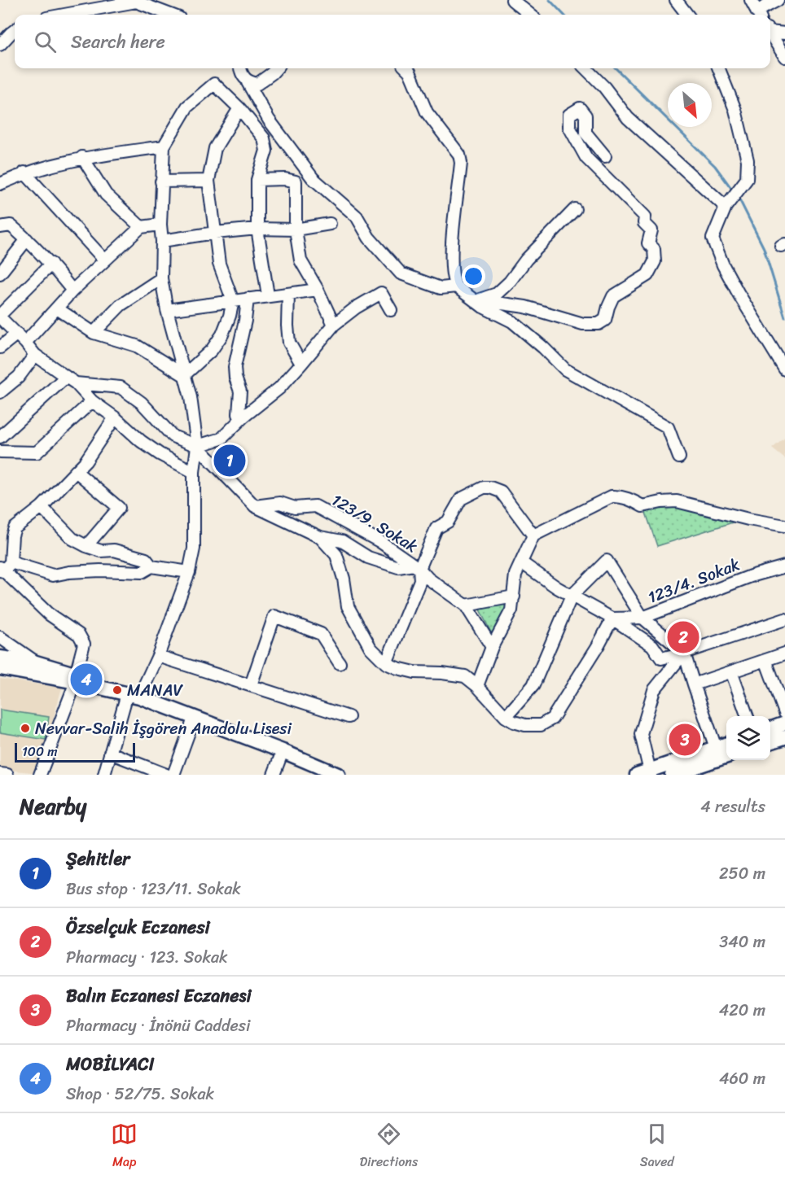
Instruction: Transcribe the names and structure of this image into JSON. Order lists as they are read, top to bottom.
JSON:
{
  "streets": {
    "street": ["123/9. Sokak", "123/4. Sokak"]
  },
  "places": ["MANAV", "Nevvar-Salih İşgören Anadolu Lisesi"],
  "scale_bar": "100 m",
  "north": "bottom right",
  "page": {
    "search": "Search here",
    "pins": [
      "1",
      "2",
      "4",
      "3"
    ],
    "scale": "100 m",
    "heading": ["Nearby", "4 results"],
    "list": [
      {
        "mark": "1",
        "name": "Şehitler",
        "note": "Bus stop · 123/11. Sokak",
        "value": "250 m"
      },
      {
        "mark": "2",
        "name": "Özselçuk Eczanesi",
        "note": "Pharmacy · 123. Sokak",
        "value": "340 m"
      },
      {
        "mark": "3",
        "name": "Balın Eczanesi Eczanesi",
        "note": "Pharmacy · İnönü Caddesi",
        "value": "420 m"
      },
      {
        "mark": "4",
        "name": "MOBİLYACI",
        "note": "Shop · 52/75. Sokak",
        "value": "460 m"
      }
    ],
    "nav": ["Map", "Directions", "Saved"]
  }
}
